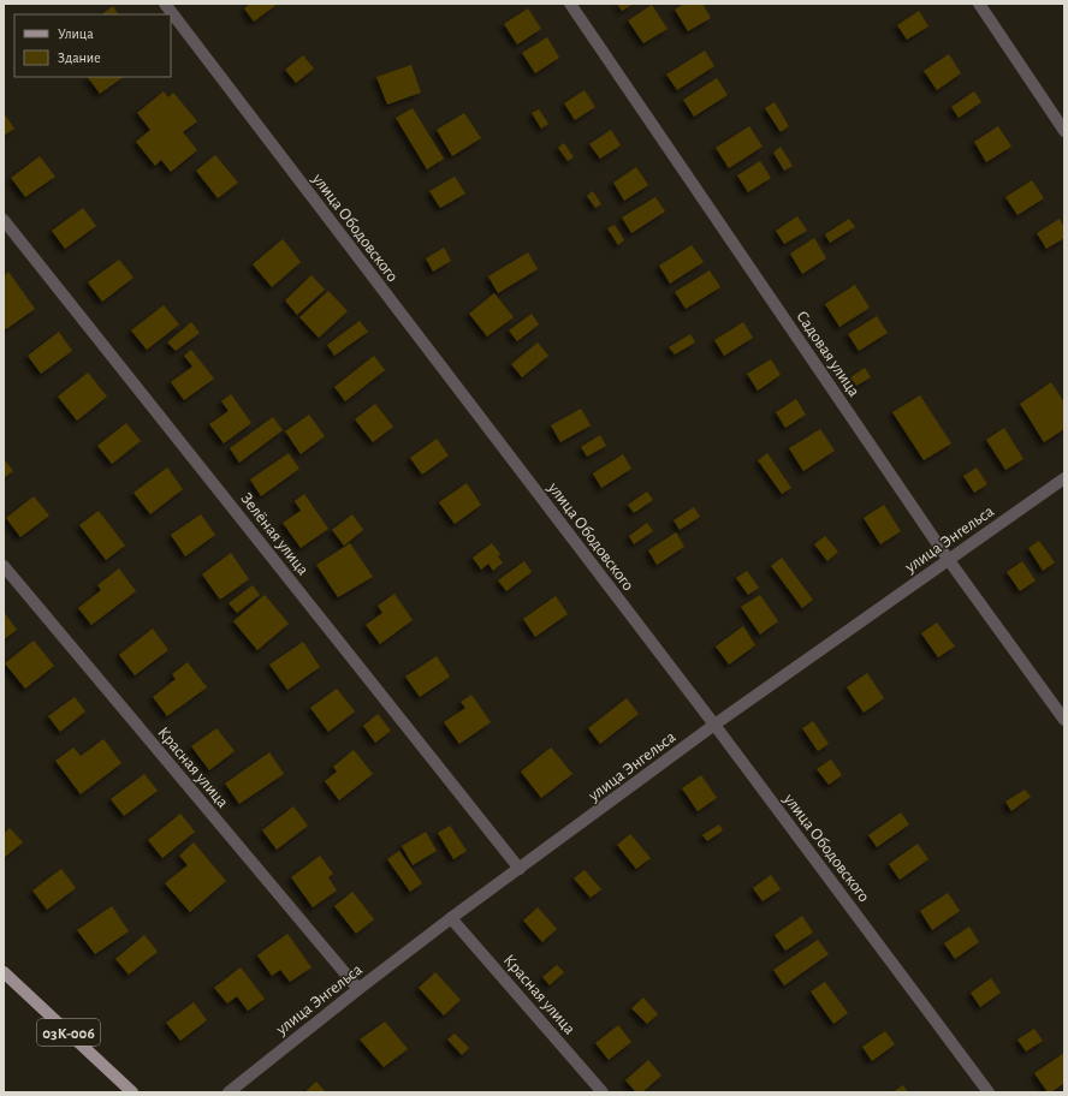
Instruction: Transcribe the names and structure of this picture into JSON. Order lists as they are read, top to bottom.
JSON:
{
  "streets": {
    "main road": ["03К-006"],
    "street": [
      "улица Ободовского",
      "Садовая улица",
      "Зелёная улица",
      "улица Энгельса",
      "Красная улица"
    ]
  },
  "crossings": [
    ["улица Ободовского", "улица Энгельса"],
    ["Садовая улица", "улица Энгельса"],
    ["Зелёная улица", "улица Энгельса"],
    ["улица Энгельса", "Красная улица"]
  ],
  "legend": ["Улица", "Здание"]
}
